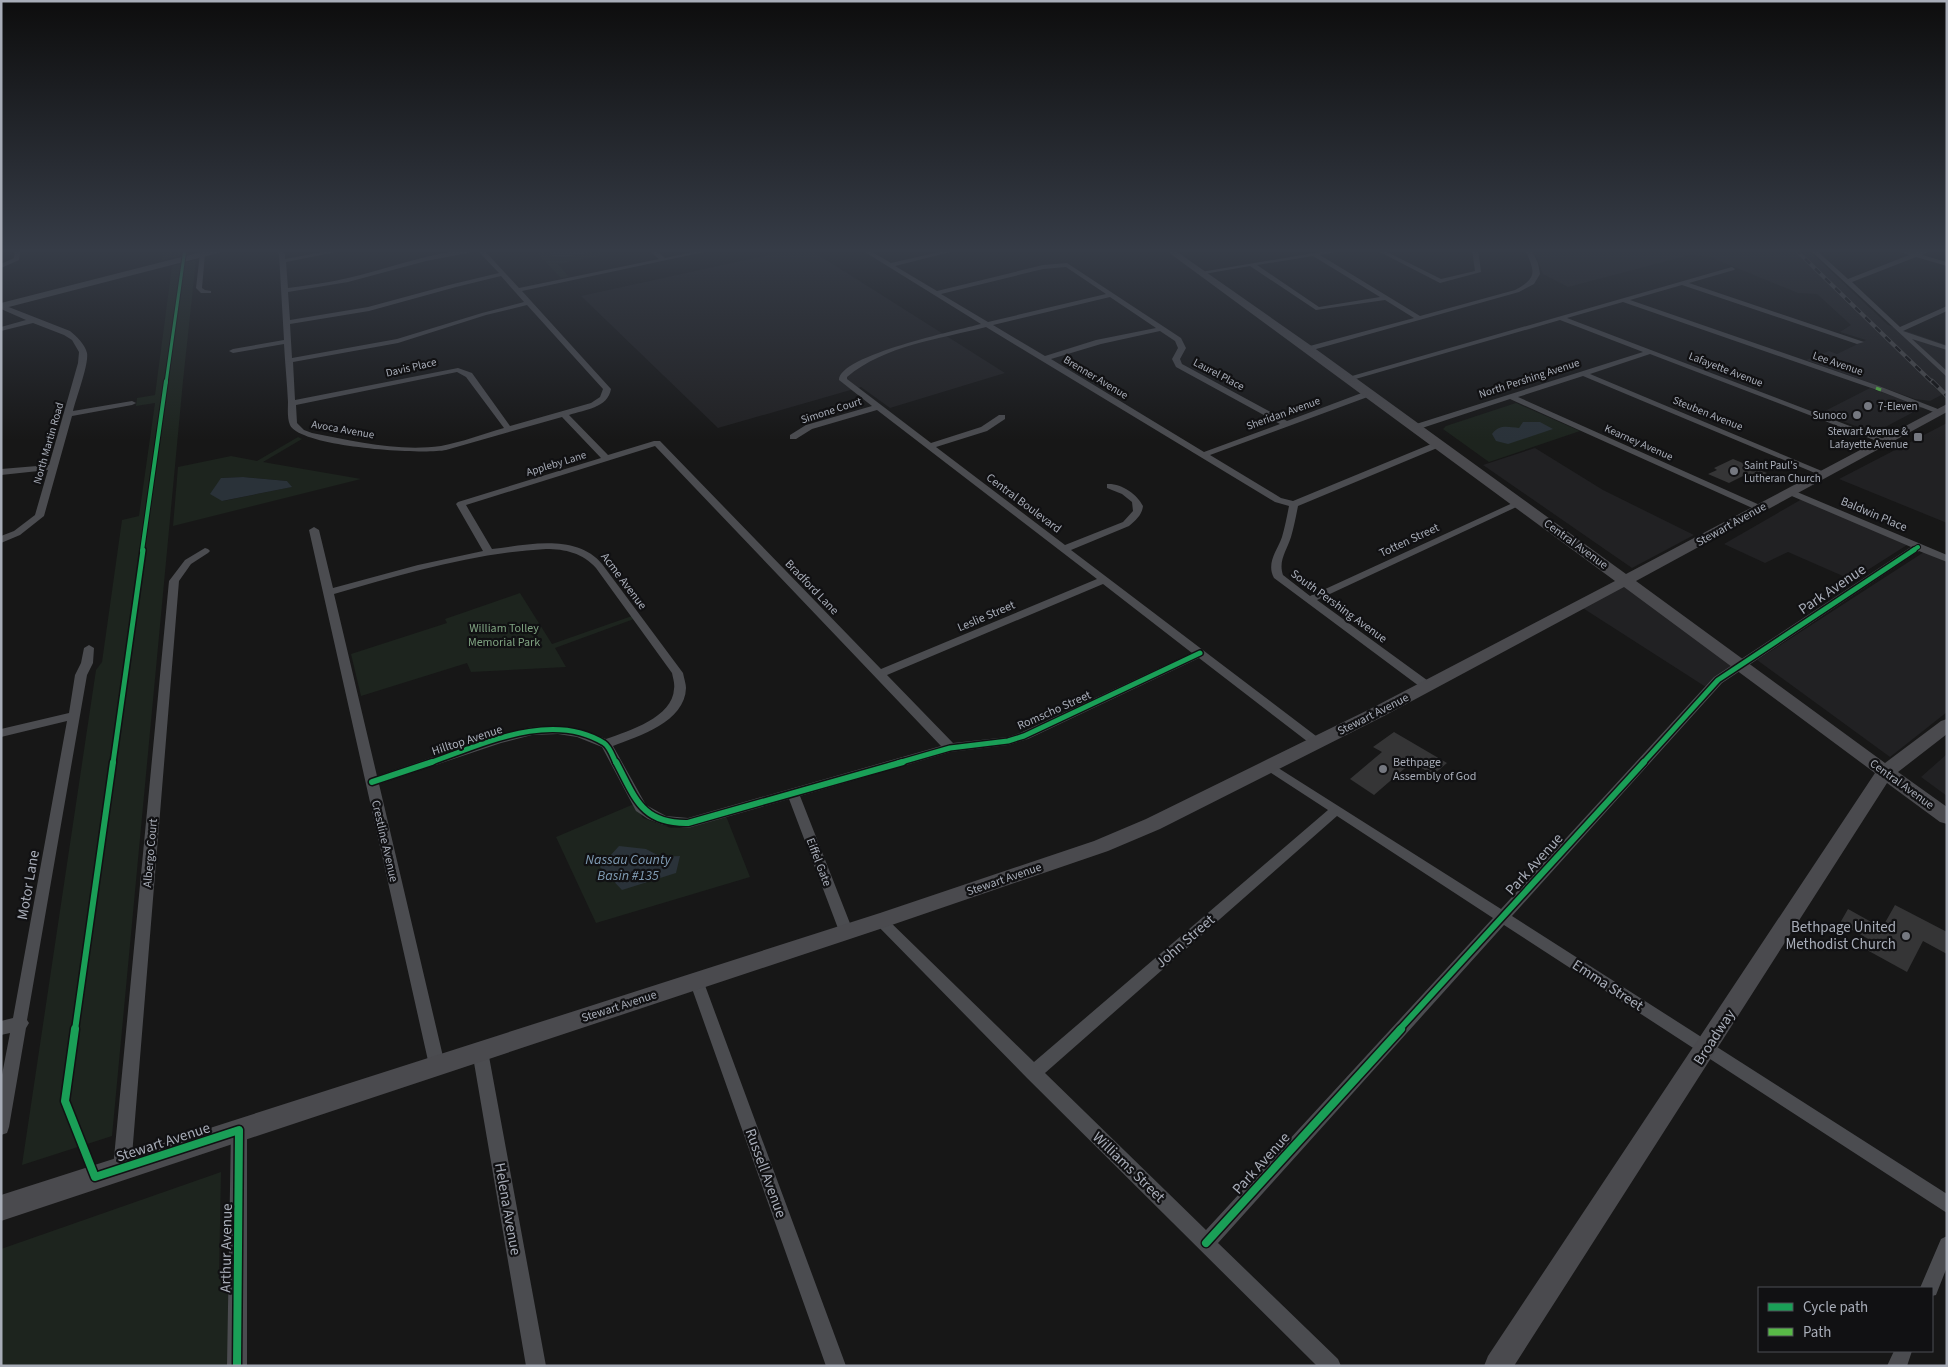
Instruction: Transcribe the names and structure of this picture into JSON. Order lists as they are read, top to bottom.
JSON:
{
  "streets": {
    "main road": ["Stewart Avenue", "Central Avenue", "Broadway"],
    "street": [
      "Lee Avenue",
      "Davis Place",
      "Lafayette Avenue",
      "Laurel Place",
      "Brenner Avenue",
      "North Pershing Avenue",
      "Simone Court",
      "Sheridan Avenue",
      "Steuben Avenue",
      "Avoca Avenue",
      "Kearney Avenue",
      "North Martin Road",
      "Appleby Lane",
      "Central Boulevard",
      "Baldwin Place",
      "Totten Street",
      "Acme Avenue",
      "Bradford Lane",
      "Park Avenue",
      "South Pershing Avenue",
      "Leslie Street",
      "Romscho Street",
      "Hilltop Avenue",
      "Crestline Avenue",
      "Albergo Court",
      "Eiffel Gate",
      "Motor Lane",
      "John Street",
      "Emma Street",
      "Williams Street",
      "Russell Avenue",
      "Helena Avenue",
      "Arthur Avenue"
    ]
  },
  "crossings": [
    ["Lee Avenue", "Stewart Avenue"],
    ["Davis Place", "Avoca Avenue"],
    ["Lafayette Avenue", "North Pershing Avenue"],
    ["Lafayette Avenue", "Stewart Avenue"],
    ["Laurel Place", "Sheridan Avenue"],
    ["Brenner Avenue", "Sheridan Avenue"],
    ["Brenner Avenue", "Central Boulevard"],
    ["Brenner Avenue", "South Pershing Avenue"],
    ["North Pershing Avenue", "Steuben Avenue"],
    ["North Pershing Avenue", "Kearney Avenue"],
    ["North Pershing Avenue", "Central Avenue"],
    ["Simone Court", "Central Boulevard"],
    ["Sheridan Avenue", "Central Avenue"],
    ["Steuben Avenue", "Stewart Avenue"],
    ["Kearney Avenue", "Stewart Avenue"],
    ["Appleby Lane", "Acme Avenue"],
    ["Appleby Lane", "Bradford Lane"],
    ["Central Boulevard", "Stewart Avenue"],
    ["Central Boulevard", "Leslie Street"],
    ["Central Boulevard", "Romscho Street"],
    ["Baldwin Place", "Stewart Avenue"],
    ["Baldwin Place", "Park Avenue"],
    ["Stewart Avenue", "Central Avenue"],
    ["Stewart Avenue", "South Pershing Avenue"],
    ["Stewart Avenue", "Crestline Avenue"],
    ["Stewart Avenue", "Albergo Court"],
    ["Stewart Avenue", "Eiffel Gate"],
    ["Stewart Avenue", "Emma Street"],
    ["Stewart Avenue", "Williams Street"],
    ["Stewart Avenue", "Russell Avenue"],
    ["Stewart Avenue", "Helena Avenue"],
    ["Stewart Avenue", "Arthur Avenue"],
    ["Totten Street", "Central Avenue"],
    ["Totten Street", "South Pershing Avenue"],
    ["Central Avenue", "Park Avenue"],
    ["Central Avenue", "Broadway"],
    ["Acme Avenue", "Hilltop Avenue"],
    ["Acme Avenue", "Crestline Avenue"],
    ["Bradford Lane", "Leslie Street"],
    ["Bradford Lane", "Romscho Street"],
    ["Park Avenue", "Emma Street"],
    ["Park Avenue", "Williams Street"],
    ["Romscho Street", "Eiffel Gate"],
    ["Hilltop Avenue", "Crestline Avenue"],
    ["John Street", "Emma Street"],
    ["John Street", "Williams Street"],
    ["Emma Street", "Broadway"]
  ],
  "water": ["Nassau County Basin #135"],
  "parks": ["William Tolley Memorial Park"],
  "places": {
    "other": [
      "7-Eleven",
      "Sunoco",
      "Saint Paul's Lutheran Church",
      "Bethpage Assembly of God",
      "Bethpage United Methodist Church"
    ],
    "transit": ["Stewart Avenue & Lafayette Avenue"]
  },
  "legend": ["Cycle path", "Path"]
}
